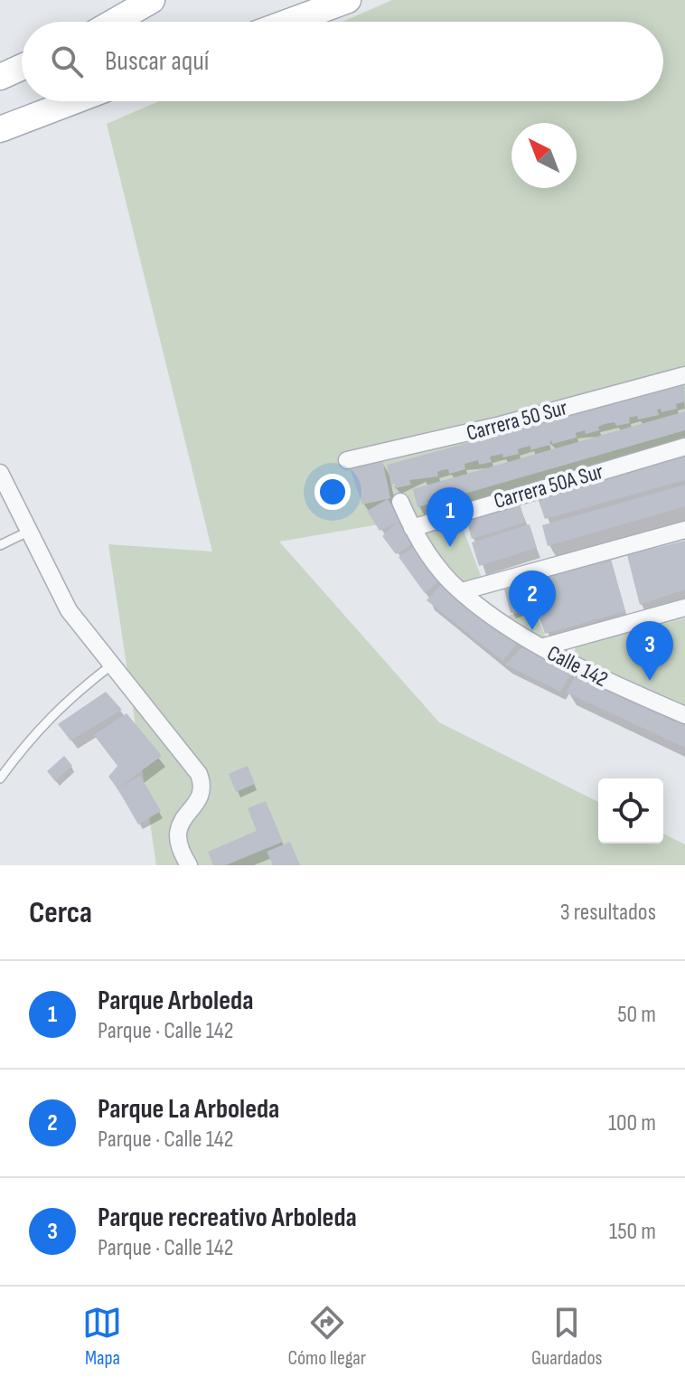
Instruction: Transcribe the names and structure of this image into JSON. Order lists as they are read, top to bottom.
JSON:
{
  "streets": {
    "street": ["Carrera 50 Sur", "Carrera 50A Sur", "Calle 142"]
  },
  "crossings": [
    ["Carrera 50A Sur", "Calle 142"]
  ],
  "north": "top left",
  "page": {
    "search": "Buscar aquí",
    "pins": ["1", "2", "3"],
    "heading": ["Cerca", "3 resultados"],
    "list": [
      {
        "mark": "1",
        "name": "Parque Arboleda",
        "note": "Parque · Calle 142",
        "value": "50 m"
      },
      {
        "mark": "2",
        "name": "Parque La Arboleda",
        "note": "Parque · Calle 142",
        "value": "100 m"
      },
      {
        "mark": "3",
        "name": "Parque recreativo Arboleda",
        "note": "Parque · Calle 142",
        "value": "150 m"
      }
    ],
    "nav": ["Mapa", "Cómo llegar", "Guardados"]
  }
}
